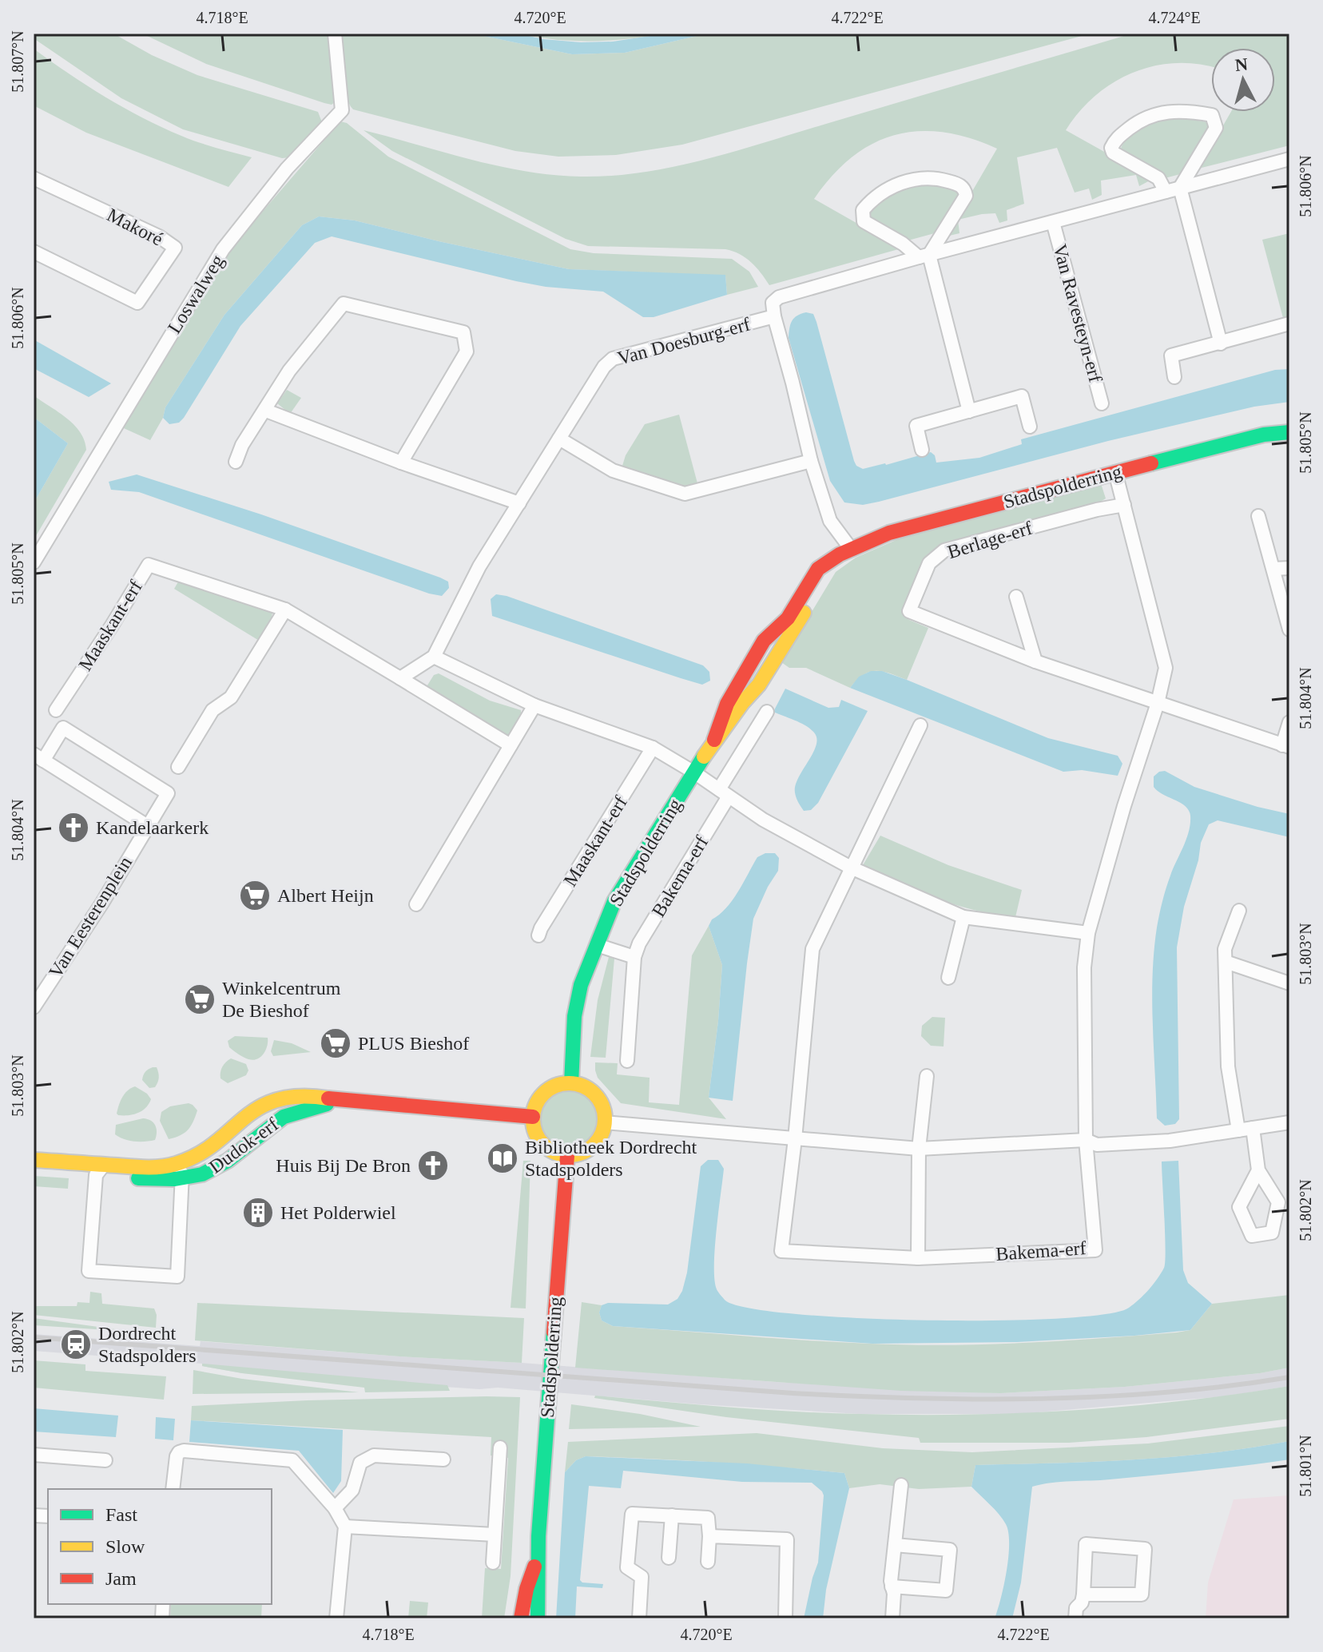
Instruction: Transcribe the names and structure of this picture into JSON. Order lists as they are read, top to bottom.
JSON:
{
  "streets": {
    "street": [
      "Makoré",
      "Loswalweg",
      "Van Ravesteyn-erf",
      "Van Doesburg-erf",
      "Stadspolderring",
      "Berlage-erf",
      "Maaskant-erf",
      "Bakema-erf",
      "Van Eesterenplein",
      "Dudok-erf"
    ]
  },
  "crossings": [
    ["Van Ravesteyn-erf", "Van Doesburg-erf"],
    ["Van Doesburg-erf", "Stadspolderring"],
    ["Stadspolderring", "Dudok-erf"],
    ["Berlage-erf", "Bakema-erf"]
  ],
  "places": {
    "church": ["Kandelaarkerk", "Huis Bij De Bron"],
    "supermarket": ["Albert Heijn", "Winkelcentrum De Bieshof", "PLUS Bieshof"],
    "library": ["Bibliotheek Dordrecht Stadspolders"],
    "building": ["Het Polderwiel"],
    "station": ["Dordrecht Stadspolders"]
  },
  "legend": ["Fast", "Slow", "Jam"],
  "north": "top",
  "coordinates": [
    "4.718°E",
    "4.720°E",
    "4.722°E",
    "4.724°E",
    "51.807°N",
    "51.806°N",
    "51.805°N",
    "51.804°N",
    "51.803°N",
    "51.802°N",
    "51.801°N"
  ]
}
